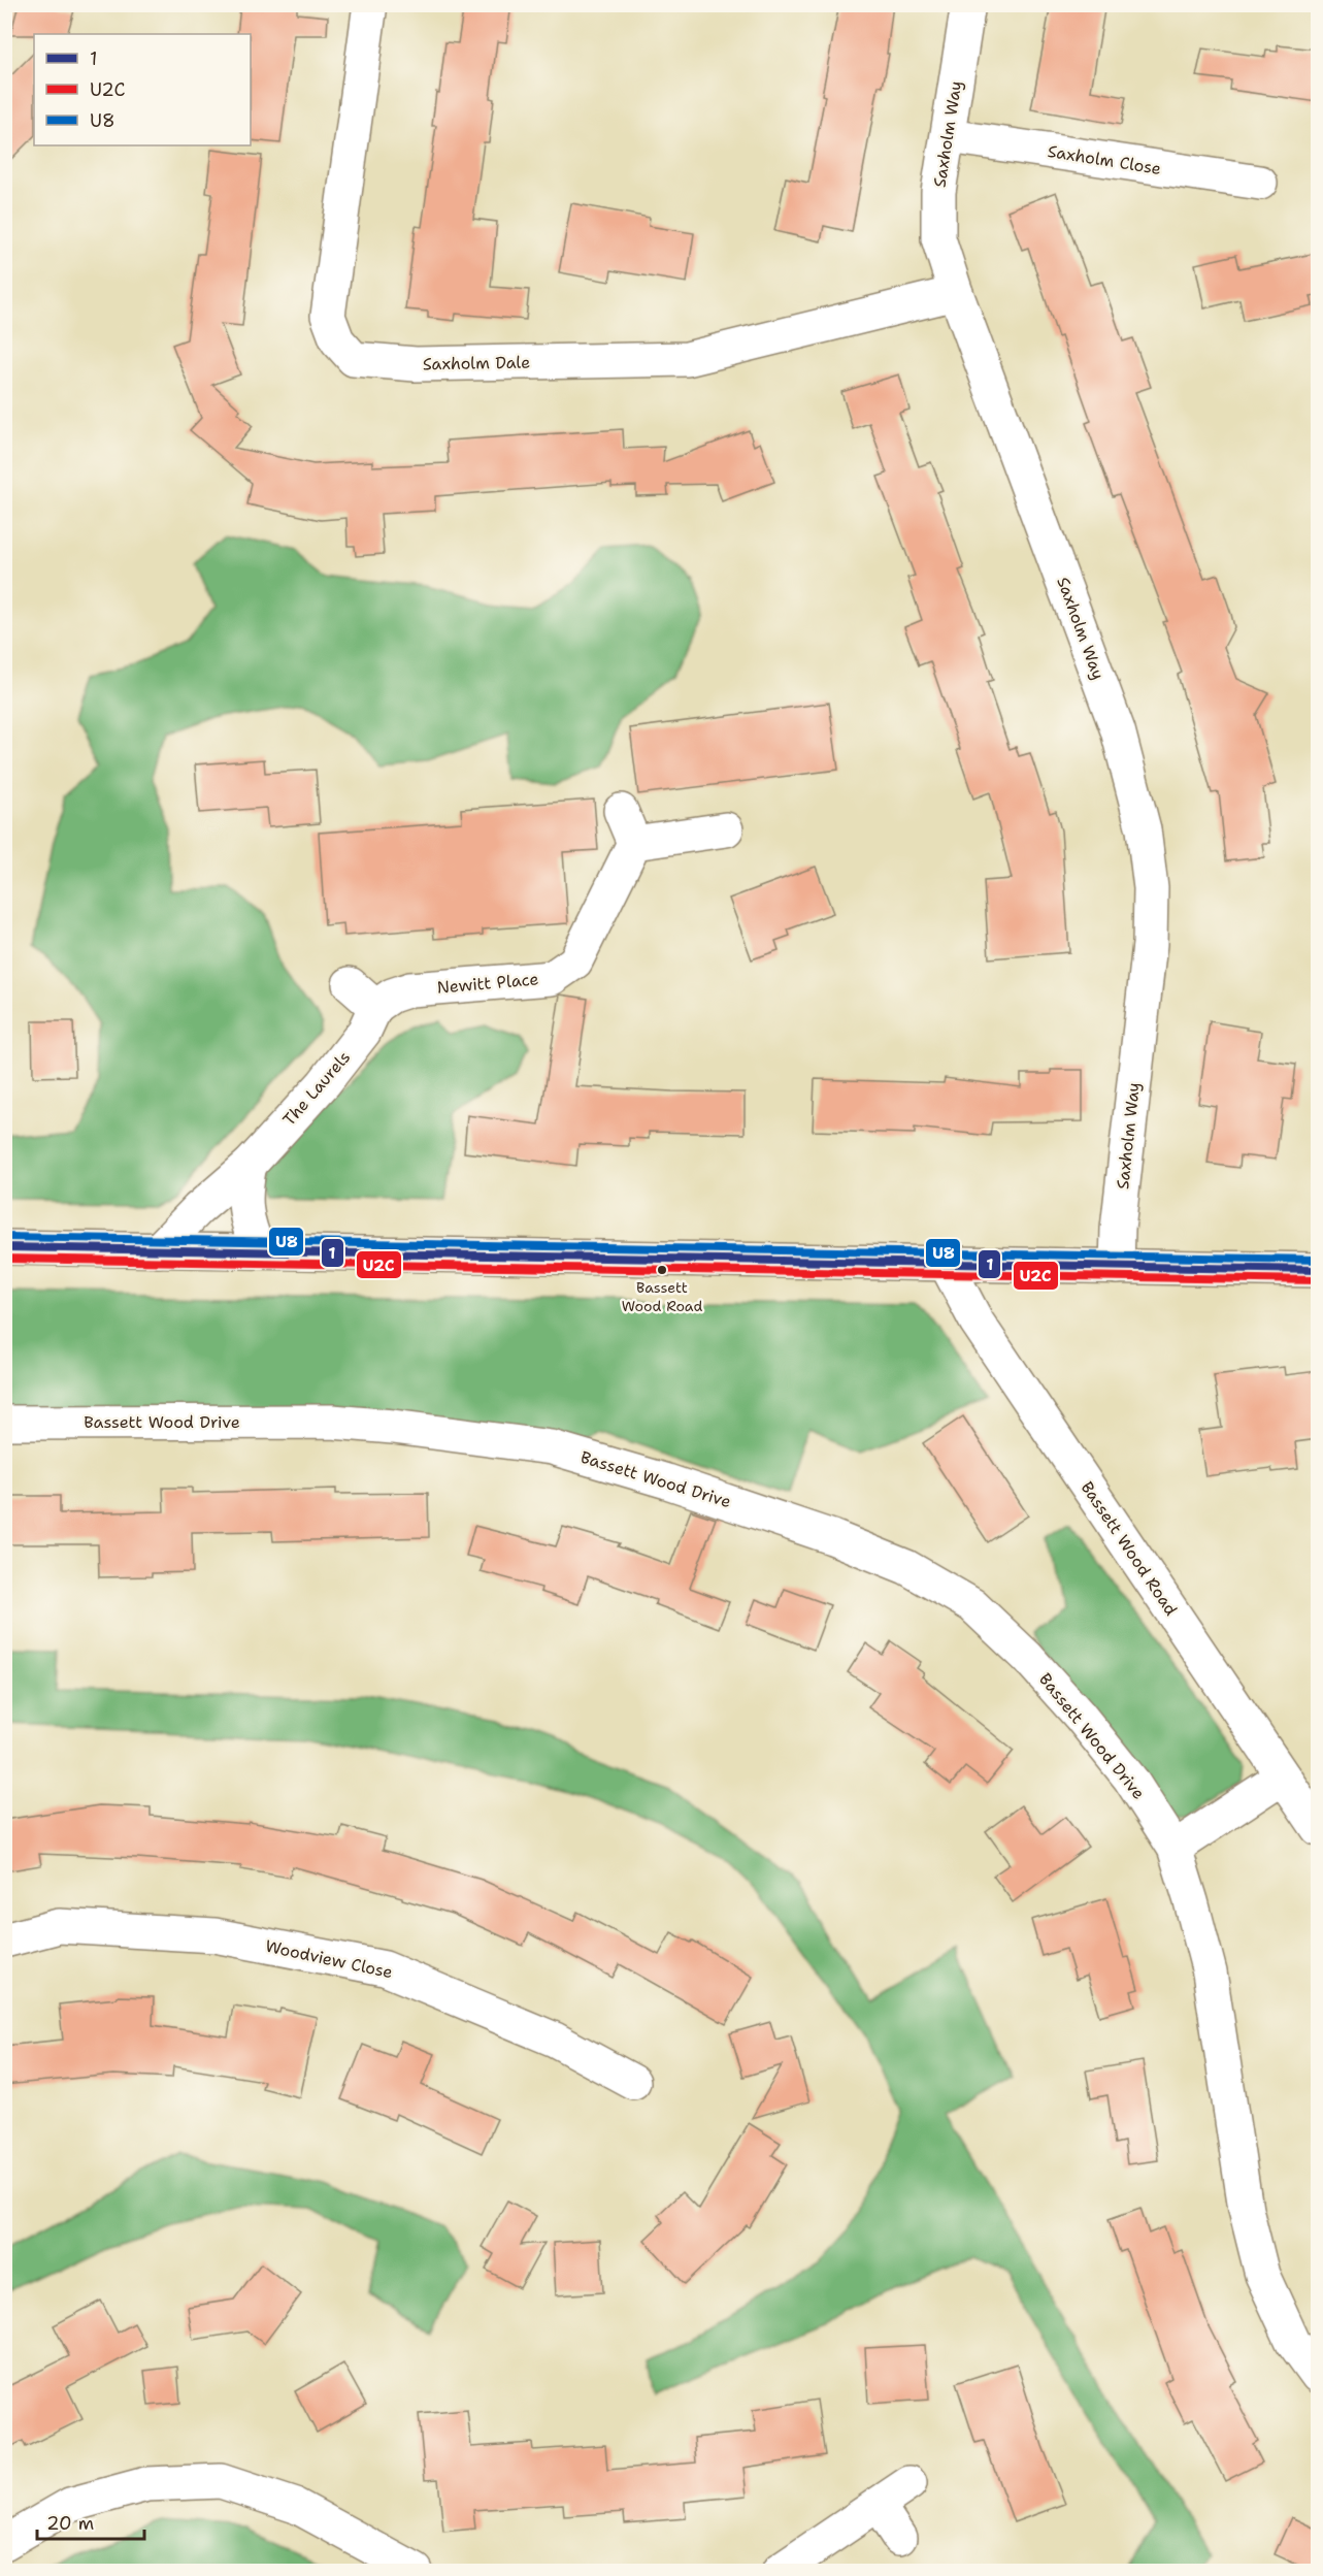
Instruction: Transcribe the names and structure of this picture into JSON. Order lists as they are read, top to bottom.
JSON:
{
  "streets": {
    "street": [
      "Saxholm Way",
      "Saxholm Close",
      "Saxholm Dale",
      "Newitt Place",
      "The Laurels",
      "Bassett Wood Drive",
      "Bassett Wood Road",
      "Woodview Close"
    ]
  },
  "crossings": [
    ["Saxholm Way", "Saxholm Close"],
    ["Saxholm Way", "Saxholm Dale"],
    ["Newitt Place", "The Laurels"]
  ],
  "places": ["Bassett Wood Road"],
  "lines": ["transit line U8", "transit line 1", "transit line U2C"],
  "legend": ["1", "U2C", "U8"],
  "scale_bar": "20 m"
}
